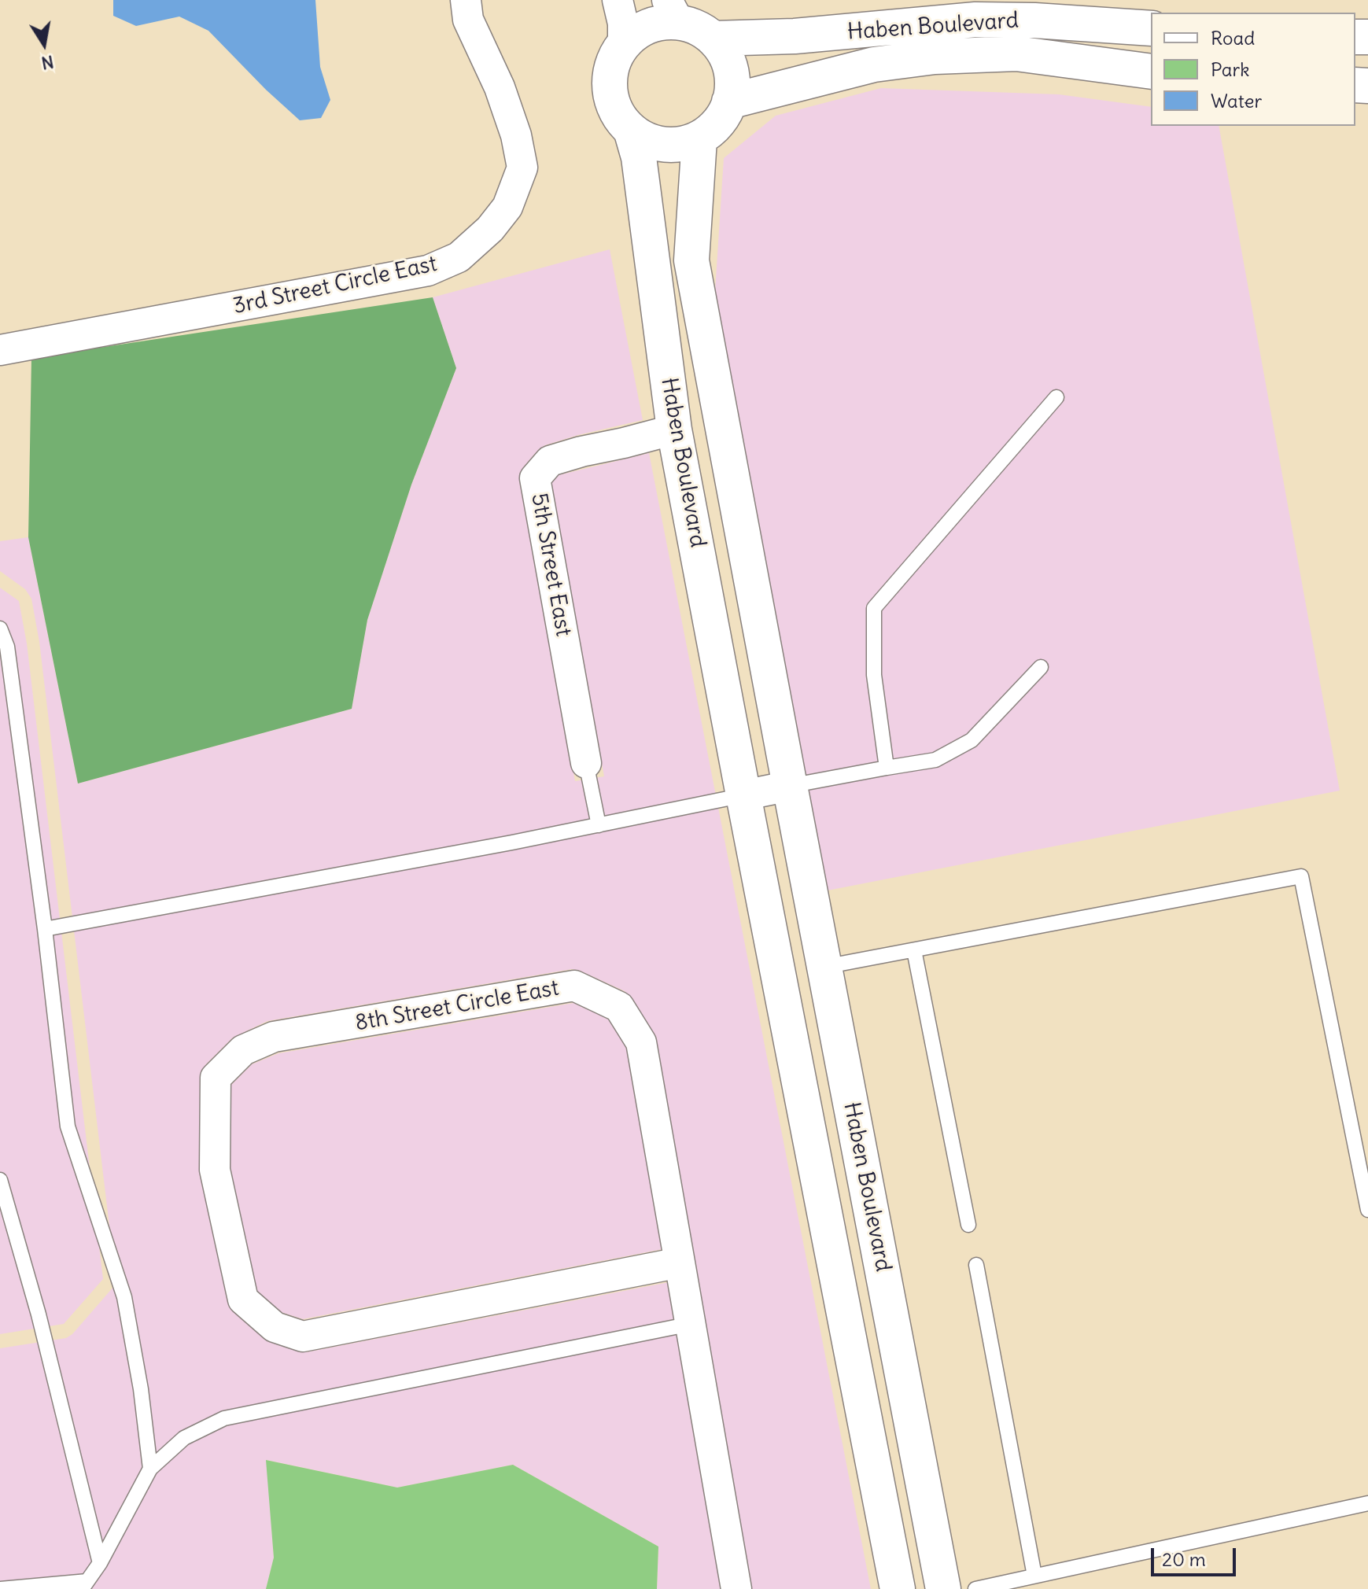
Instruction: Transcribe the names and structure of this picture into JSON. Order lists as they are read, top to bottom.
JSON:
{
  "streets": {
    "street": [
      "Haben Boulevard",
      "3rd Street Circle East",
      "5th Street East",
      "8th Street Circle East"
    ]
  },
  "crossings": [
    ["Haben Boulevard", "5th Street East"]
  ],
  "legend": ["Road", "Park", "Water"],
  "scale_bar": "20 m",
  "north": "bottom"
}
